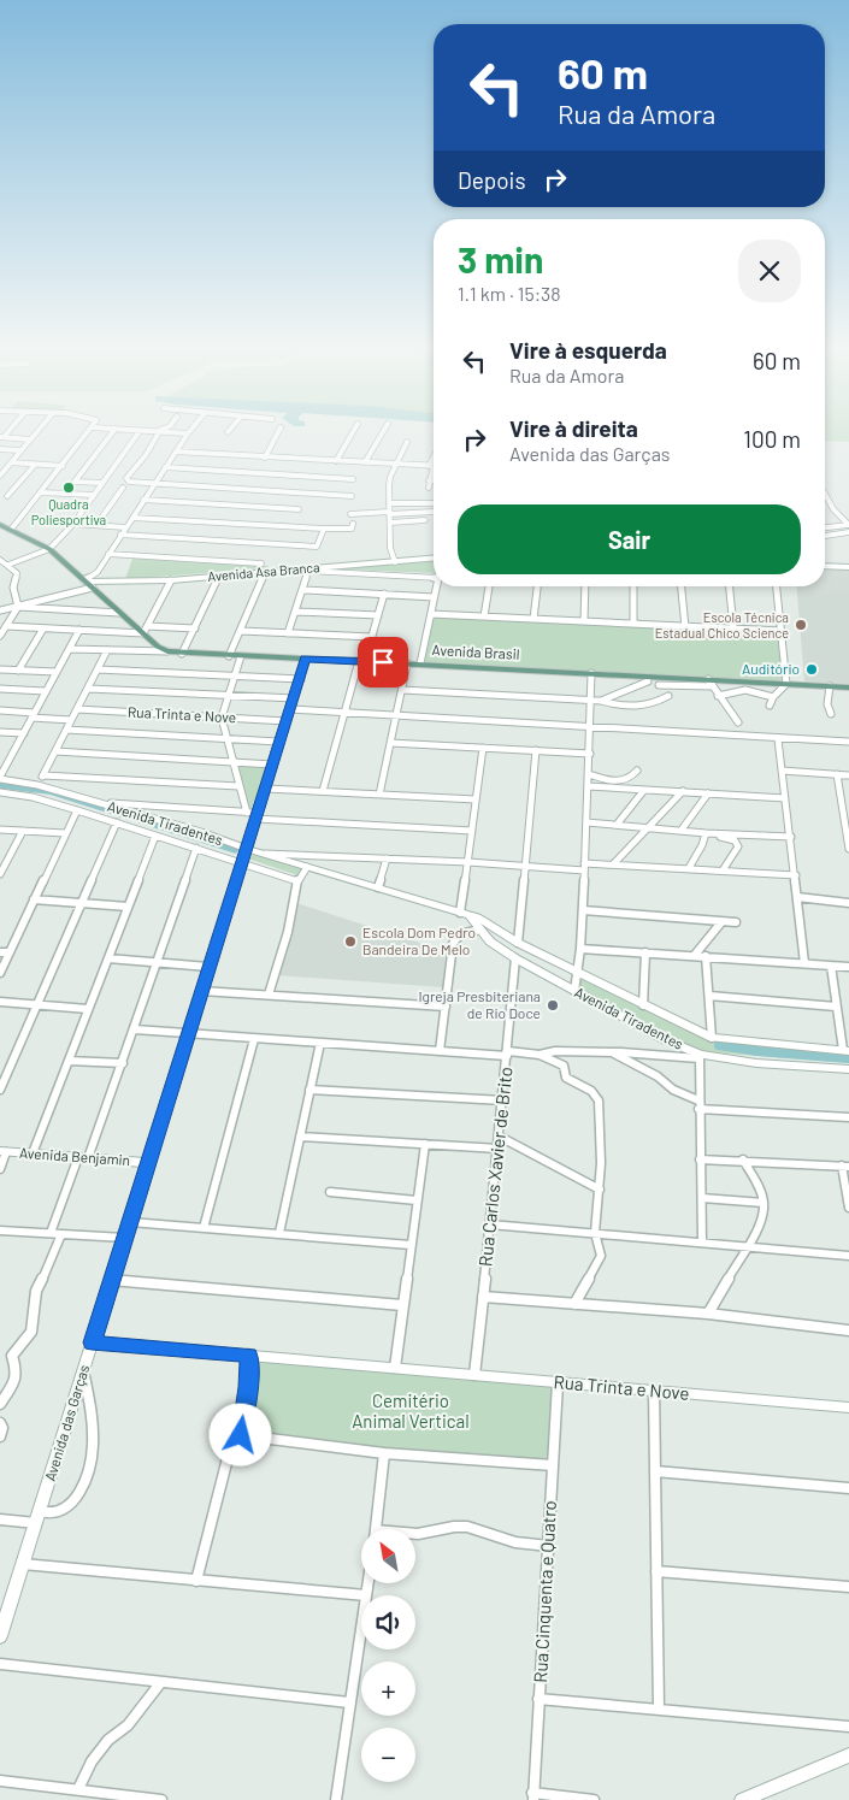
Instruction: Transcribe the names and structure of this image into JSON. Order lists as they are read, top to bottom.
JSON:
{
  "streets": {
    "main road": ["Avenida Brasil"],
    "street": [
      "Avenida Asa Branca",
      "Rua Trinta e Nove",
      "Avenida Tiradentes",
      "Avenida Benjamin",
      "Rua Carlos Xavier de Brito",
      "Avenida das Garças",
      "Rua Cinquenta e Quatro"
    ]
  },
  "crossings": [
    ["Avenida Brasil", "Avenida das Garças"],
    ["Rua Trinta e Nove", "Rua Carlos Xavier de Brito"],
    ["Rua Trinta e Nove", "Avenida das Garças"],
    ["Rua Trinta e Nove", "Rua Cinquenta e Quatro"],
    ["Avenida Tiradentes", "Rua Carlos Xavier de Brito"],
    ["Avenida Tiradentes", "Avenida das Garças"],
    ["Avenida Benjamin", "Avenida das Garças"]
  ],
  "parks": ["Cemitério Animal Vertical"],
  "places": [
    "Quadra Poliesportiva",
    "Escola Técnica Estadual Chico Science",
    "Auditório",
    "Escola Dom Pedro Bandeira De Melo",
    "Igreja Presbiteriana de Rio Doce"
  ],
  "north": "top left",
  "page": {
    "turn": ["60 m", "Rua da Amora"],
    "then": "Depois",
    "heading": ["3 min", "1.1 km · 15:38"],
    "list": [
      {
        "name": "Vire à esquerda",
        "note": "Rua da Amora",
        "value": "60 m"
      },
      {
        "name": "Vire à direita",
        "note": "Avenida das Garças",
        "value": "100 m"
      }
    ],
    "buttons": "Sair",
    "map_buttons": ["+", "−"]
  }
}
